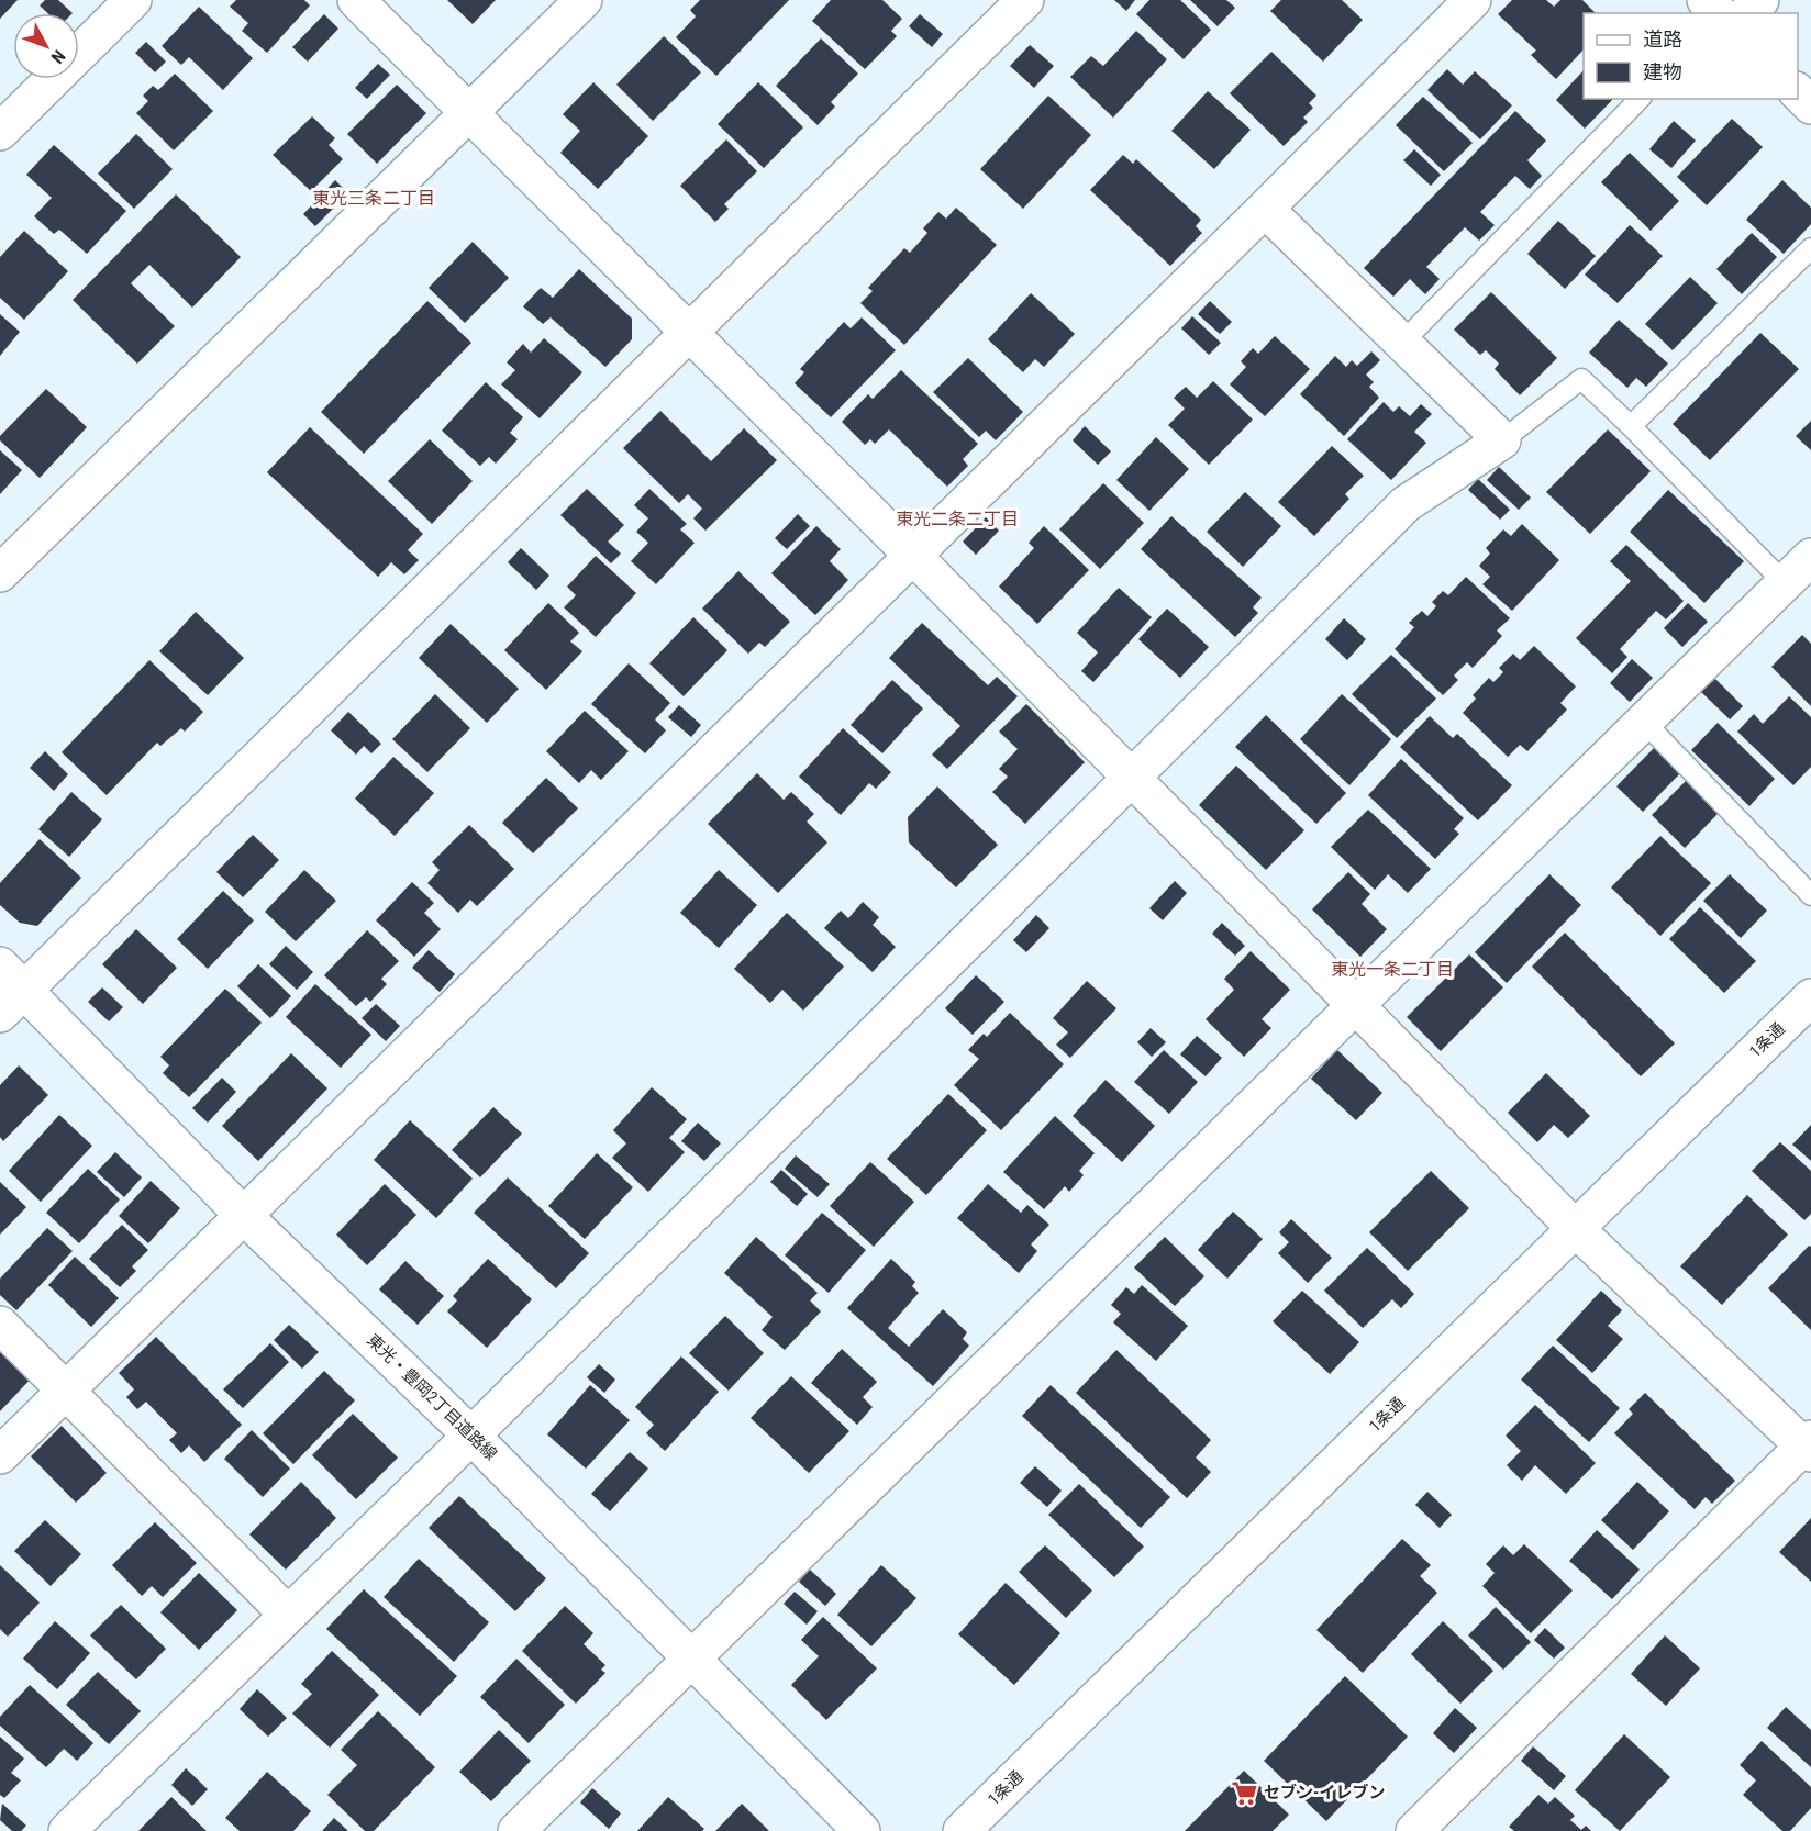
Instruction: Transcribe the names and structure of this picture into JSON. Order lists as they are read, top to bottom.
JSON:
{
  "streets": {
    "street": ["1条通", "東光・豊岡2丁目道路線"]
  },
  "districts": ["東光三条二丁目", "東光二条二丁目", "東光一条二丁目"],
  "places": {
    "supermarket": ["セブン-イレブン"]
  },
  "legend": ["道路", "建物"],
  "north": "bottom right"
}
